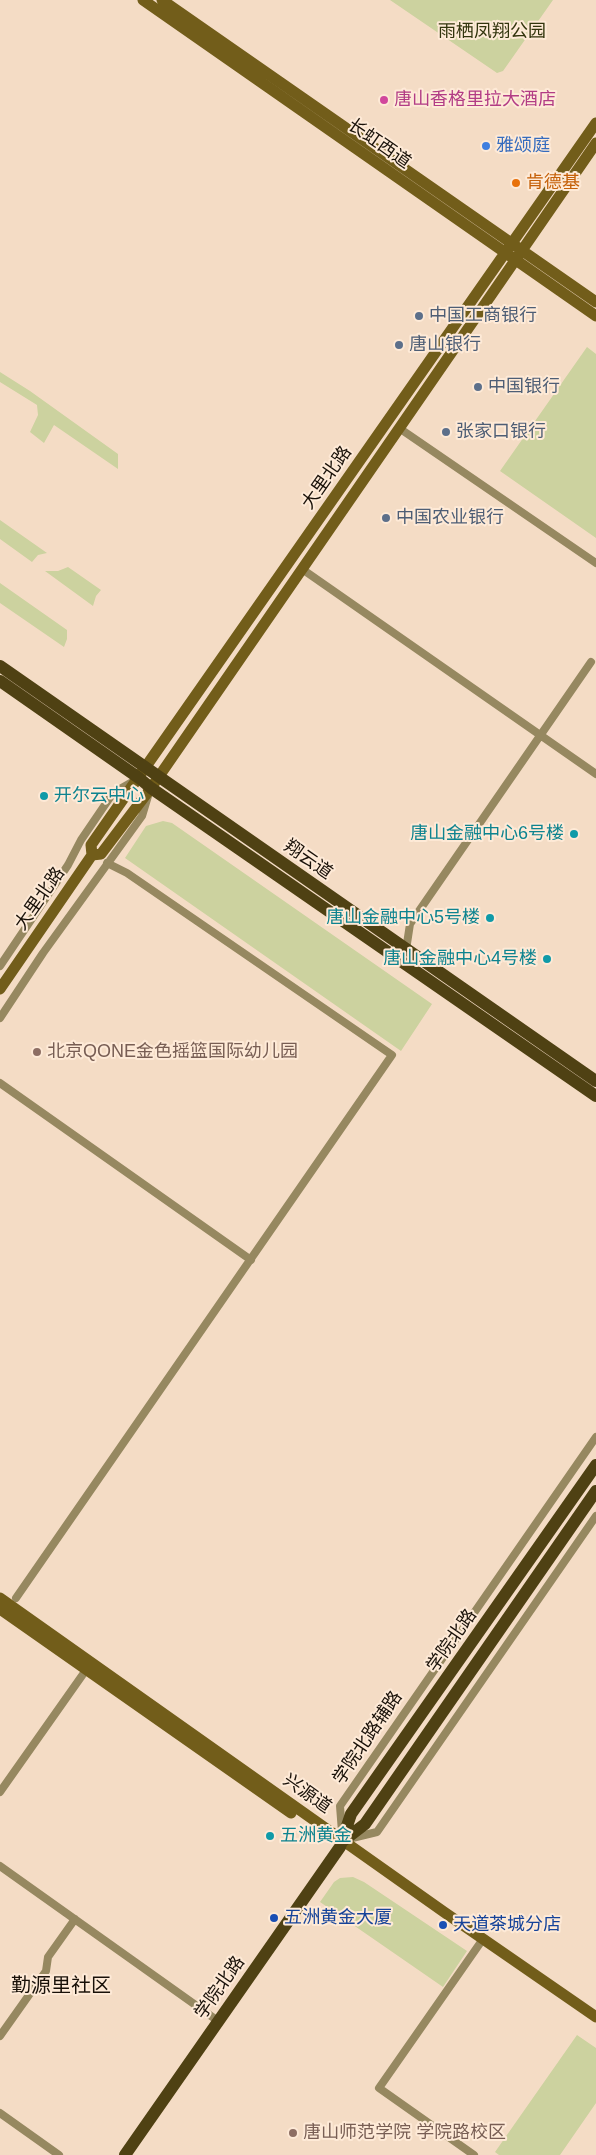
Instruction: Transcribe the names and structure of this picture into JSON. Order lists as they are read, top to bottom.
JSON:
{
  "streets": {
    "main road": [
      "长虹西道",
      "大里北路",
      "翔云道",
      "学院北路",
      "兴源道"
    ],
    "street": ["学院北路辅路"]
  },
  "crossings": [
    ["长虹西道", "大里北路"],
    ["大里北路", "翔云道"],
    ["学院北路", "学院北路辅路"],
    ["学院北路", "兴源道"],
    ["学院北路辅路", "兴源道"]
  ],
  "districts": ["勤源里社区"],
  "parks": ["雨栖凤翔公园"],
  "places": [
    "唐山香格里拉大酒店",
    "雅颂庭",
    "肯德基",
    "中国工商银行",
    "唐山银行",
    "中国银行",
    "张家口银行",
    "中国农业银行",
    "开尔云中心",
    "唐山金融中心6号楼",
    "唐山金融中心5号楼",
    "唐山金融中心4号楼",
    "北京QONE金色摇篮国际幼儿园",
    "五洲黄金",
    "五洲黄金大厦",
    "天道茶城分店",
    "唐山师范学院 学院路校区"
  ]
}
